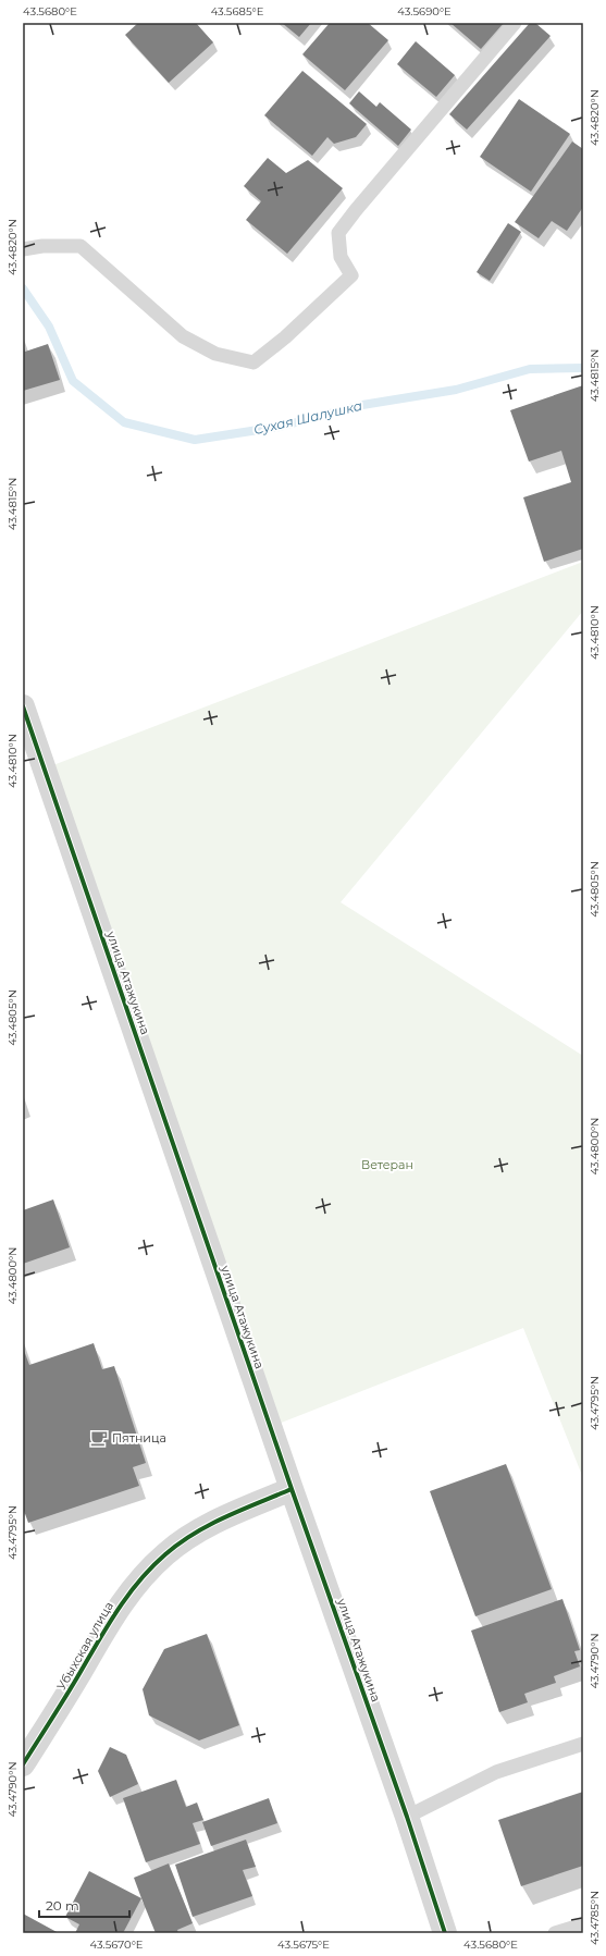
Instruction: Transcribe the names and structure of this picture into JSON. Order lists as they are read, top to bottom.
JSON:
{
  "streets": {
    "street": ["улица Атажукина", "Убыхская улица"]
  },
  "crossings": [
    ["улица Атажукина", "Убыхская улица"]
  ],
  "water": ["Сухая Шалушка"],
  "parks": ["Ветеран"],
  "places": {
    "cafe": ["Пятница"]
  },
  "scale_bar": "20 m",
  "coordinates": [
    "43.5680°E",
    "43.5685°E",
    "43.5690°E",
    "43.4820°N",
    "43.4815°N",
    "43.4810°N",
    "43.4805°N",
    "43.4800°N",
    "43.4795°N",
    "43.4790°N",
    "43.4785°N",
    "43.5670°E",
    "43.5675°E"
  ]
}
